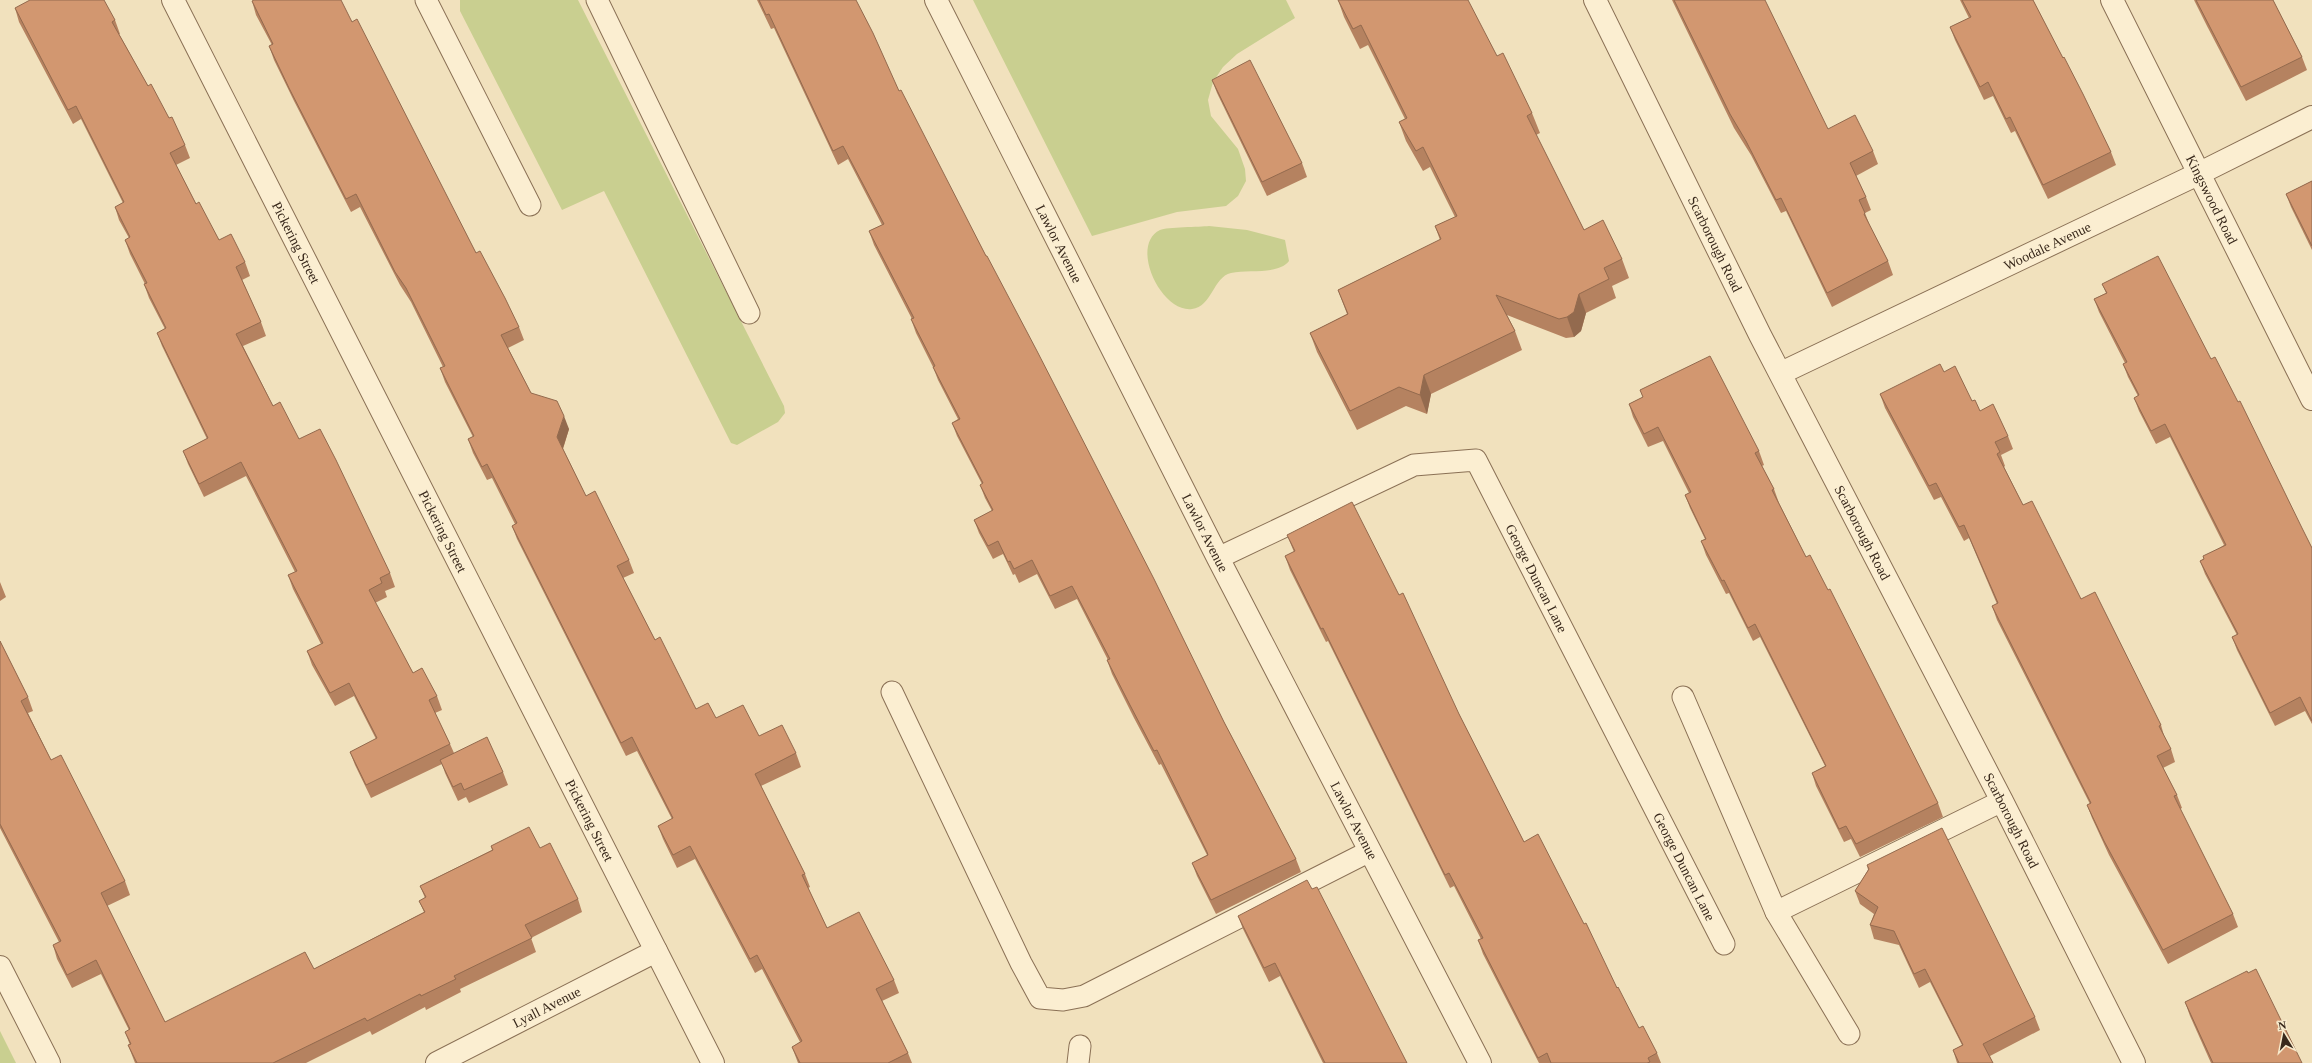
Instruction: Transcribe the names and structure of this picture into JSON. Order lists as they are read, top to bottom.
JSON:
{
  "streets": {
    "street": [
      "Kingswood Road",
      "Pickering Street",
      "Lawlor Avenue",
      "Scarborough Road",
      "Woodale Avenue",
      "Lyall Avenue"
    ],
    "lane": ["George Duncan Lane"]
  },
  "crossings": [
    ["Kingswood Road", "Woodale Avenue"],
    ["Pickering Street", "Lyall Avenue"],
    ["Lawlor Avenue", "George Duncan Lane"],
    ["Scarborough Road", "Woodale Avenue"]
  ],
  "north": "top"
}
